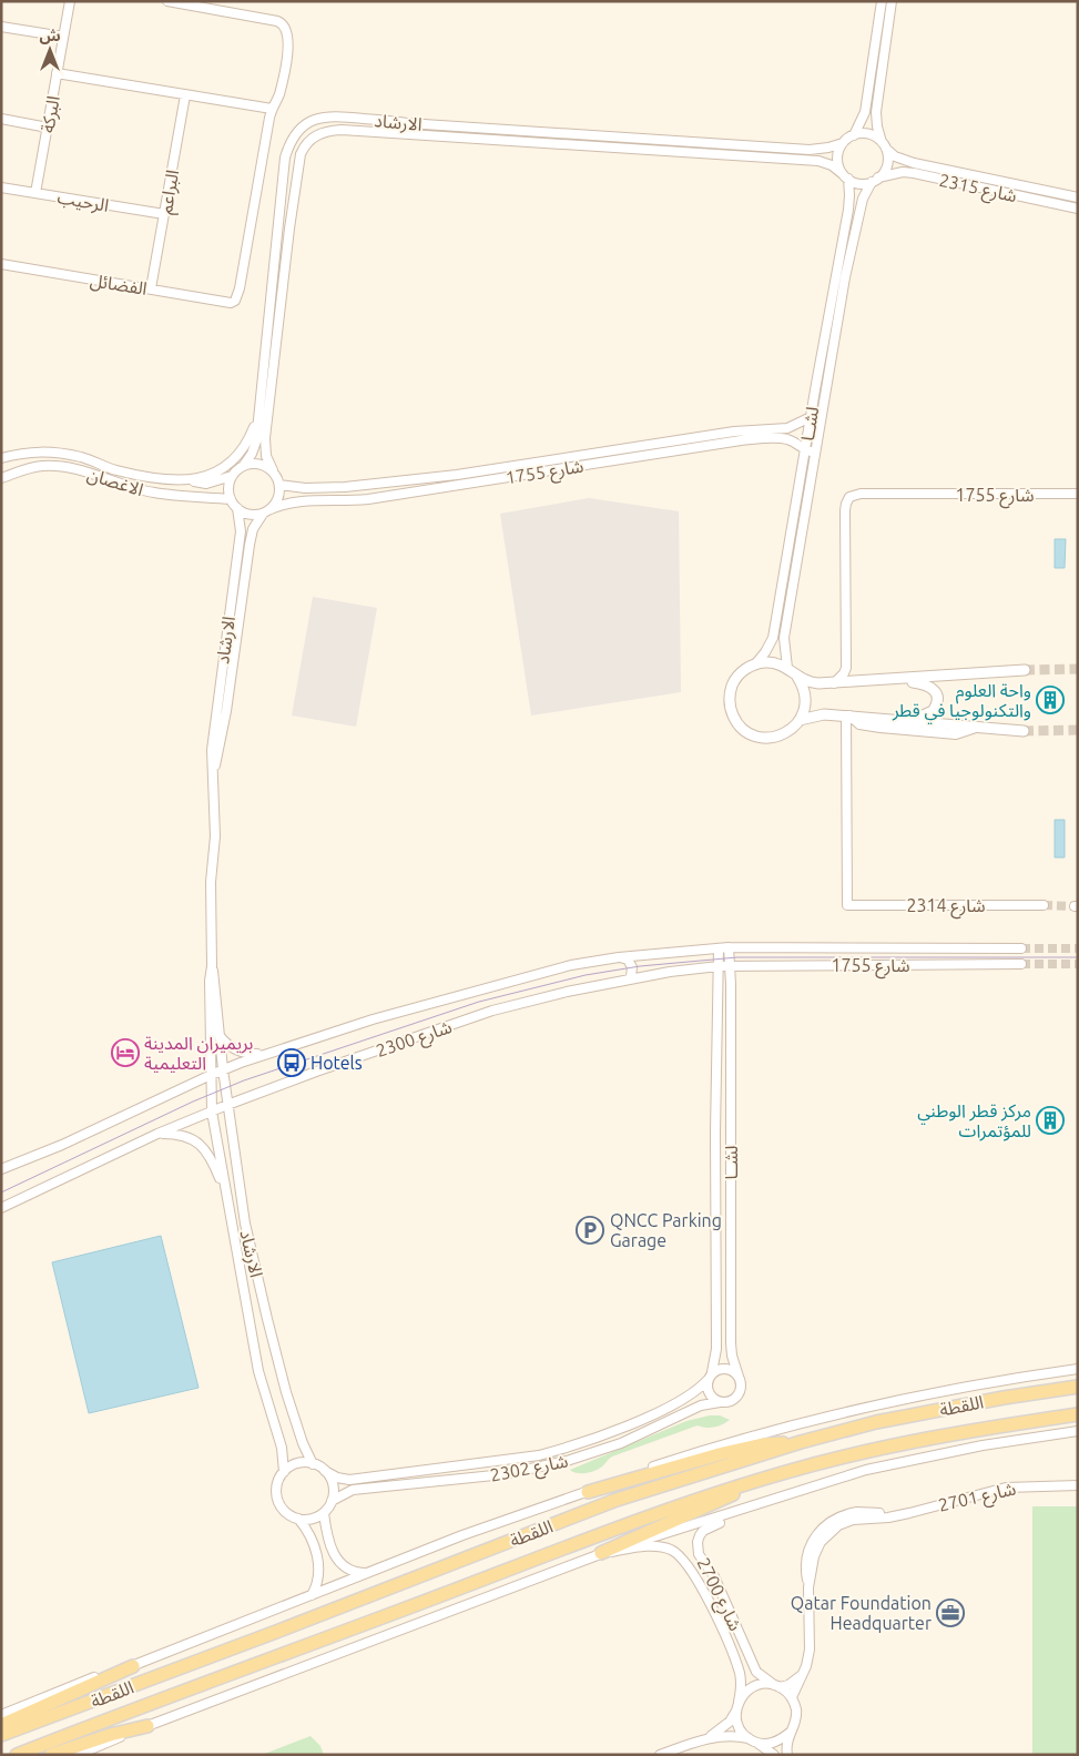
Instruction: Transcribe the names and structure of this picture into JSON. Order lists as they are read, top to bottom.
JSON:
{
  "streets": {
    "main road": ["اللقطة"],
    "street": [
      "البركة",
      "الارشاد",
      "شارع 2315",
      "البراعم",
      "الرحيب",
      "الفضائل",
      "لشــا",
      "شارع 1755",
      "الاغصان",
      "شارع 2314",
      "شارع 2300",
      "شارع 2302",
      "شارع 2701",
      "شارع 2700"
    ]
  },
  "crossings": [
    ["البركة", "الرحيب"],
    ["الارشاد", "شارع 2315"],
    ["الارشاد", "لشــا"],
    ["الارشاد", "شارع 1755"],
    ["الارشاد", "الاغصان"],
    ["الارشاد", "شارع 2300"],
    ["الارشاد", "شارع 2302"],
    ["شارع 2315", "لشــا"],
    ["البراعم", "الرحيب"],
    ["البراعم", "الفضائل"],
    ["لشــا", "شارع 1755"],
    ["لشــا", "شارع 2300"],
    ["لشــا", "شارع 2302"],
    ["شارع 1755", "الاغصان"],
    ["شارع 1755", "شارع 2300"],
    ["شارع 2701", "شارع 2700"]
  ],
  "places": {
    "building": ["واحة العلوم والتكنولوجيا في قطر", "مركز قطر الوطني للمؤتمرات"],
    "hotel": ["بريميران المدينة التعليمية"],
    "bus stop": ["Hotels"],
    "parking": ["QNCC Parking Garage"],
    "office": ["Qatar Foundation Headquarter"]
  },
  "north": "top"
}
